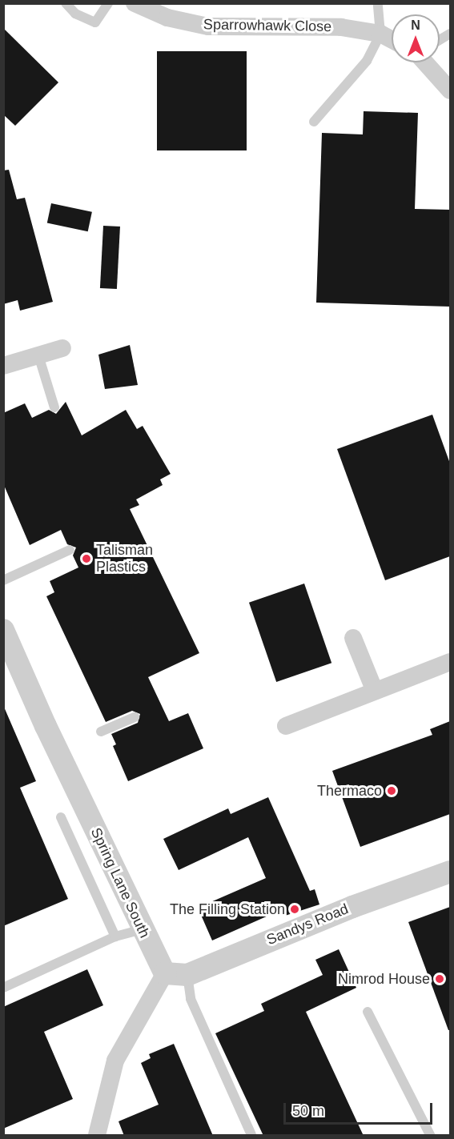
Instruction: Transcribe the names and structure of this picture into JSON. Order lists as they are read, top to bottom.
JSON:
{
  "streets": {
    "street": ["Sparrowhawk Close", "Spring Lane South", "Sandys Road"]
  },
  "crossings": [
    ["Spring Lane South", "Sandys Road"]
  ],
  "places": [
    "Talisman Plastics",
    "Thermaco",
    "The Filling Station",
    "Nimrod House"
  ],
  "scale_bar": "50 m",
  "north": "top"
}
